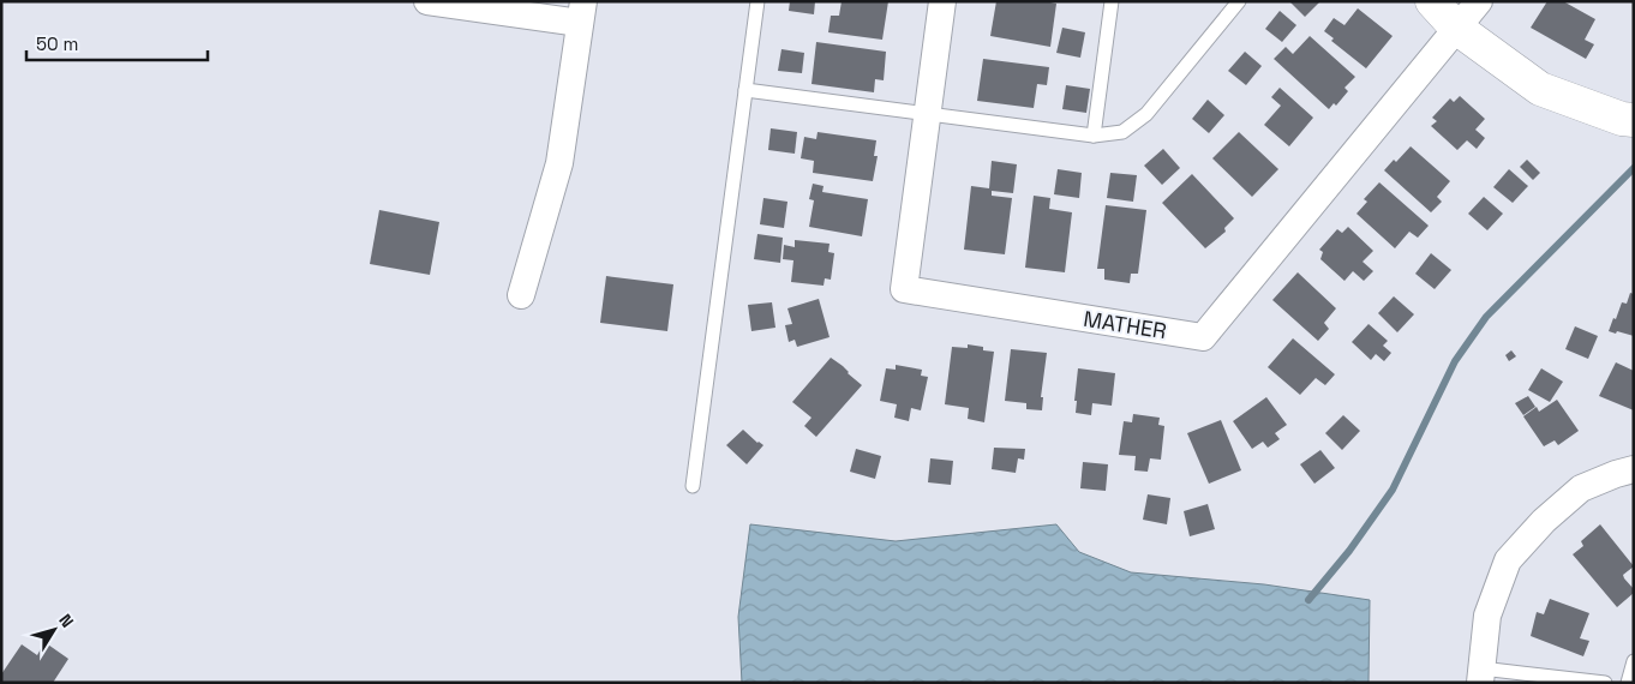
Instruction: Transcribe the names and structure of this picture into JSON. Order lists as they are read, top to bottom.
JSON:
{
  "streets": {
    "street": ["MATHER"]
  },
  "scale_bar": "50 m",
  "north": "top right"
}
